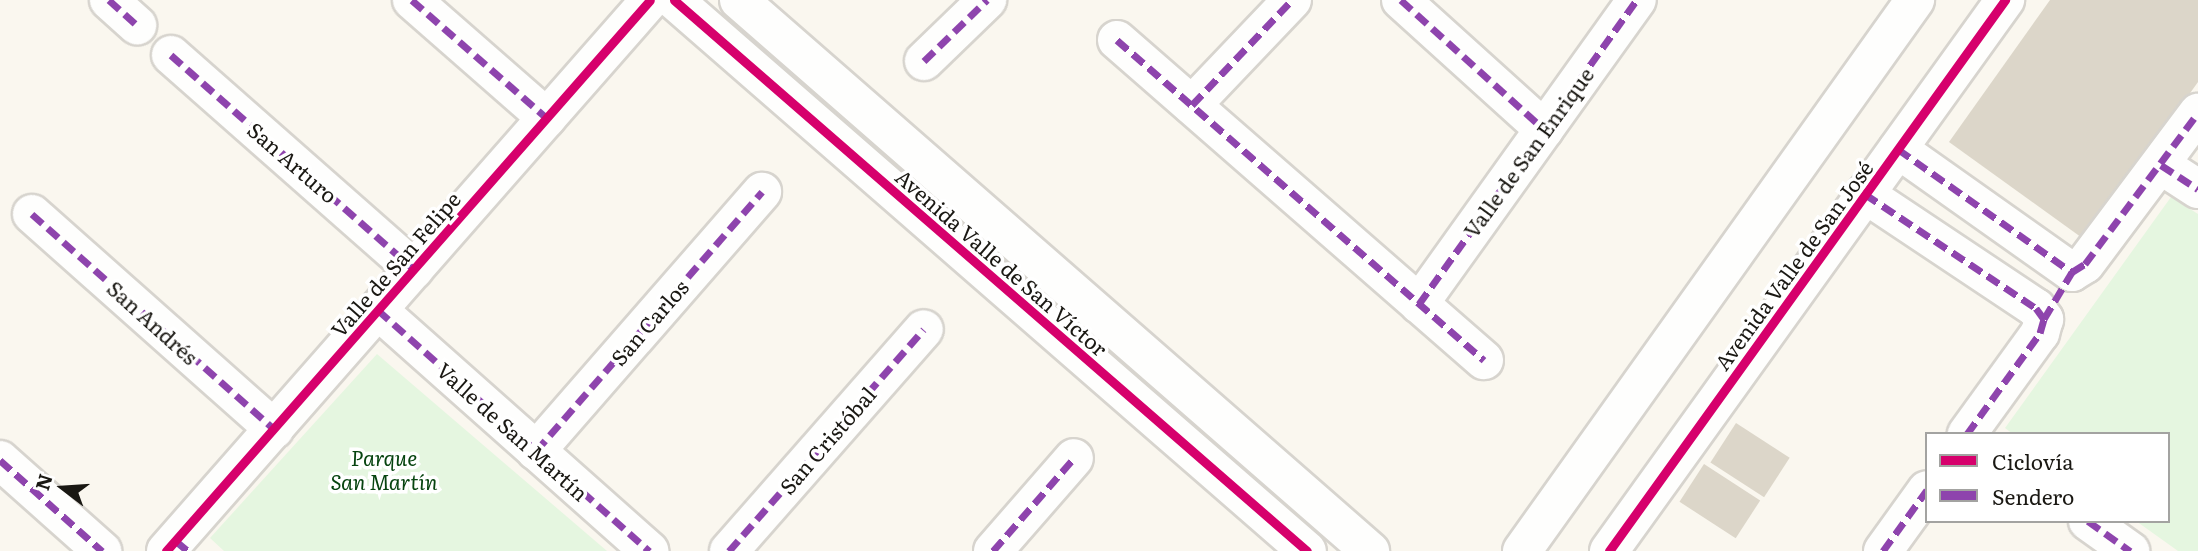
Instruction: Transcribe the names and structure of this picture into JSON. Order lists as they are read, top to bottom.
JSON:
{
  "streets": {
    "street": [
      "Valle de San Enrique",
      "San Arturo",
      "Avenida Valle de San Víctor",
      "Valle de San Felipe",
      "Avenida Valle de San José",
      "San Andrés",
      "San Carlos",
      "Valle de San Martín",
      "San Cristóbal"
    ]
  },
  "crossings": [
    ["San Arturo", "Valle de San Felipe"],
    ["Valle de San Felipe", "San Andrés"],
    ["Valle de San Felipe", "Valle de San Martín"],
    ["San Carlos", "Valle de San Martín"]
  ],
  "parks": ["Parque San Martín"],
  "legend": ["Ciclovía", "Sendero"],
  "north": "left"
}
